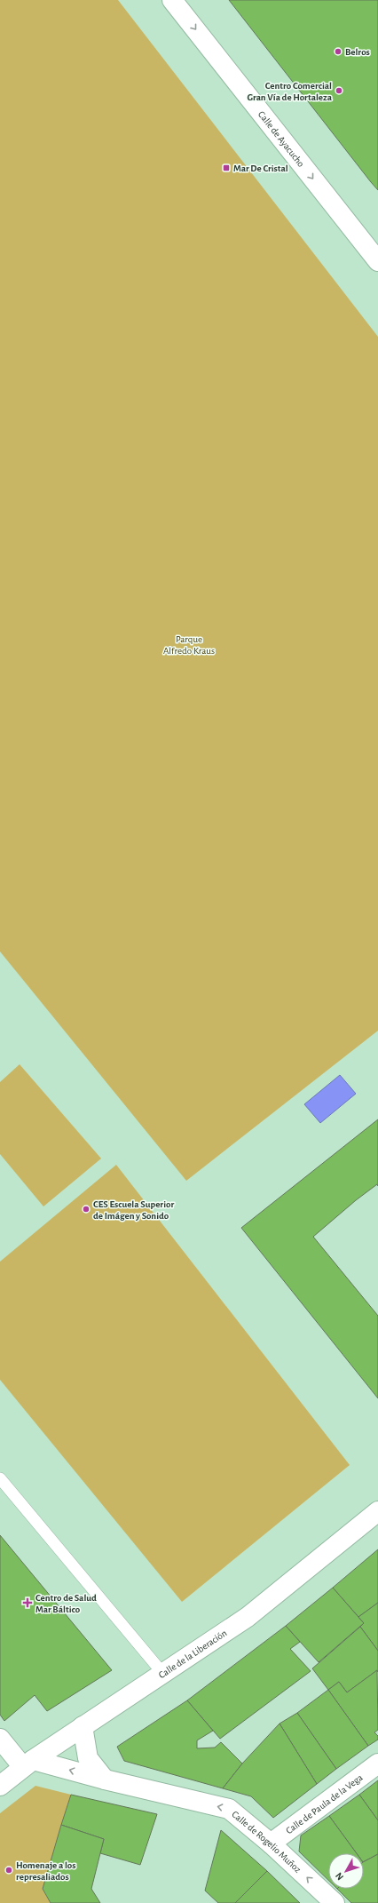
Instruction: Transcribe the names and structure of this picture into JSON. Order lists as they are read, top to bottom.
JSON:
{
  "streets": {
    "street": [
      "Calle de Ayacucho",
      "Calle de la Liberación",
      "Calle de Paula de la Vega",
      "Calle de Rogelio Muñoz"
    ]
  },
  "crossings": [
    ["Calle de la Liberación", "Calle de Rogelio Muñoz"],
    ["Calle de Paula de la Vega", "Calle de Rogelio Muñoz"]
  ],
  "one_way": ["Calle de Ayacucho", "Calle de Rogelio Muñoz"],
  "parks": ["Parque Alfredo Kraus"],
  "places": {
    "other": [
      "Belros",
      "Centro Comercial Gran Vía de Hortaleza",
      "CES Escuela Superior de Imágen y Sonido",
      "Homenaje a los represaliados"
    ],
    "transit": ["Mar De Cristal"],
    "health": ["Centro de Salud Mar Báltico"]
  },
  "north": "bottom left"
}
